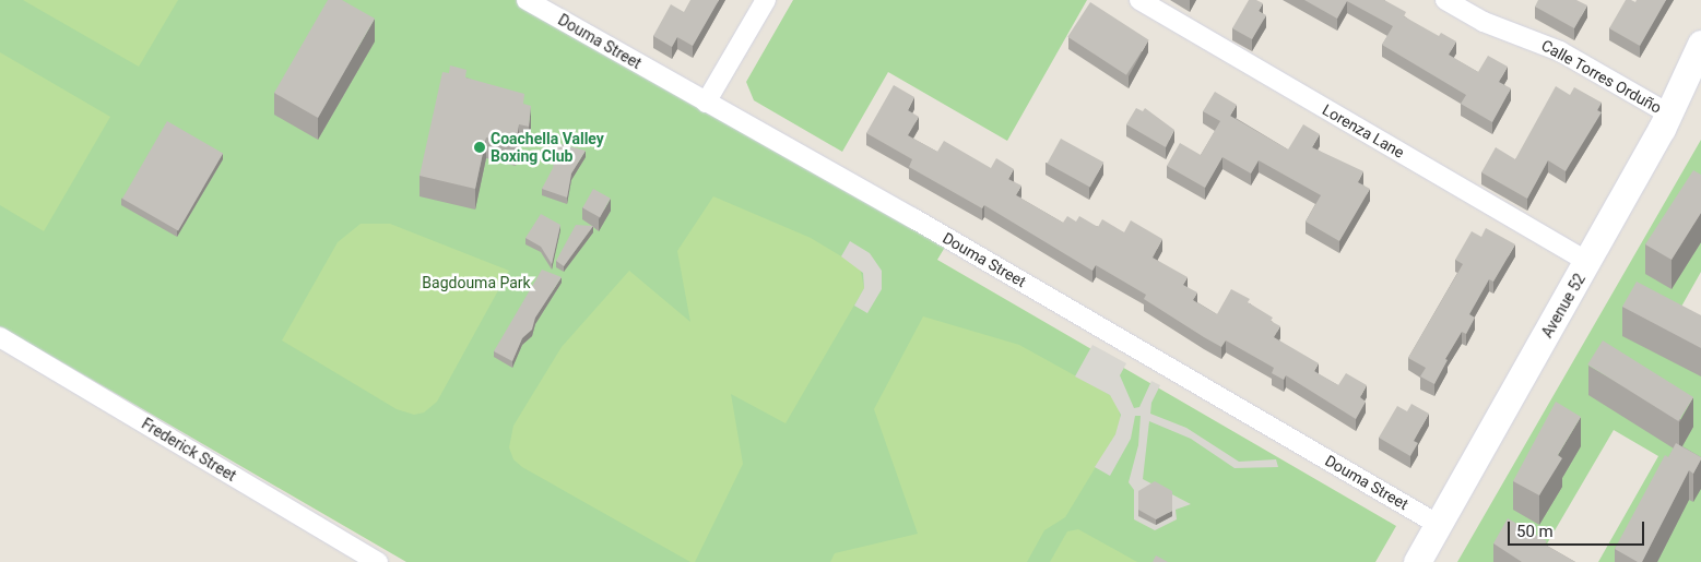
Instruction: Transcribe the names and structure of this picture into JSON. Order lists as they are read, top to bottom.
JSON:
{
  "streets": {
    "main road": ["Avenue 52"],
    "street": [
      "Douma Street",
      "Calle Torres Orduño",
      "Lorenza Lane",
      "Frederick Street"
    ]
  },
  "crossings": [
    ["Douma Street", "Avenue 52"],
    ["Calle Torres Orduño", "Avenue 52"],
    ["Lorenza Lane", "Avenue 52"]
  ],
  "parks": ["Bagdouma Park"],
  "places": ["Coachella Valley Boxing Club"],
  "scale_bar": "50 m"
}
